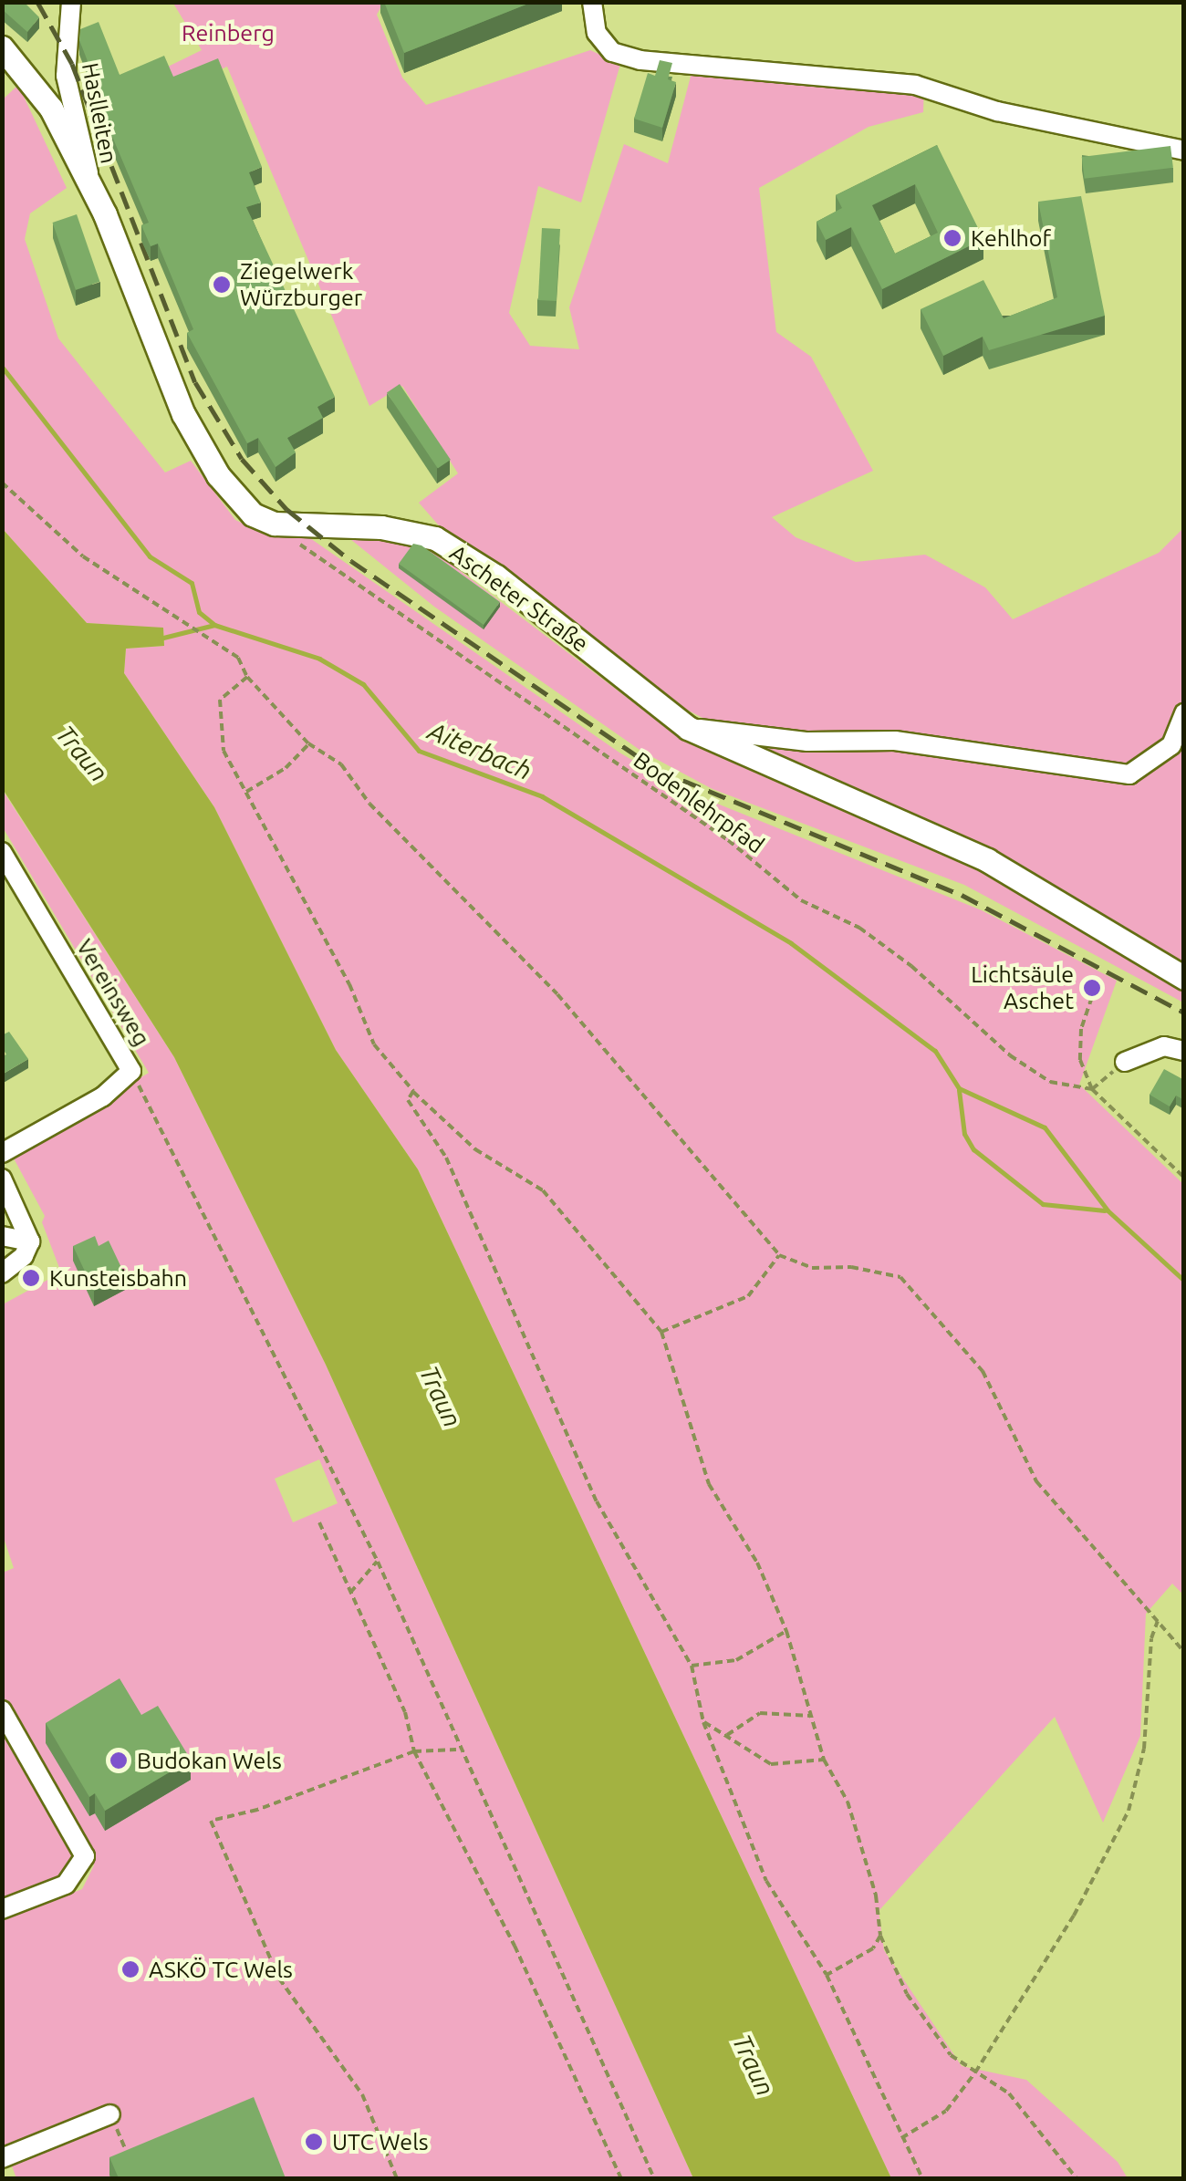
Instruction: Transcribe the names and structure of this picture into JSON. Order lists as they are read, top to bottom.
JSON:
{
  "streets": {
    "main road": ["Ascheter Straße"],
    "street": ["Haslleiten", "Vereinsweg"],
    "path": ["Bodenlehrpfad"]
  },
  "crossings": [
    ["Haslleiten", "Ascheter Straße"]
  ],
  "water": ["Aiterbach", "Traun"],
  "parks": ["Reinberg"],
  "places": [
    "Kehlhof",
    "Ziegelwerk Würzburger",
    "Lichtsäule Aschet",
    "Kunsteisbahn",
    "Budokan Wels",
    "ASKÖ TC Wels",
    "UTC Wels"
  ]
}
